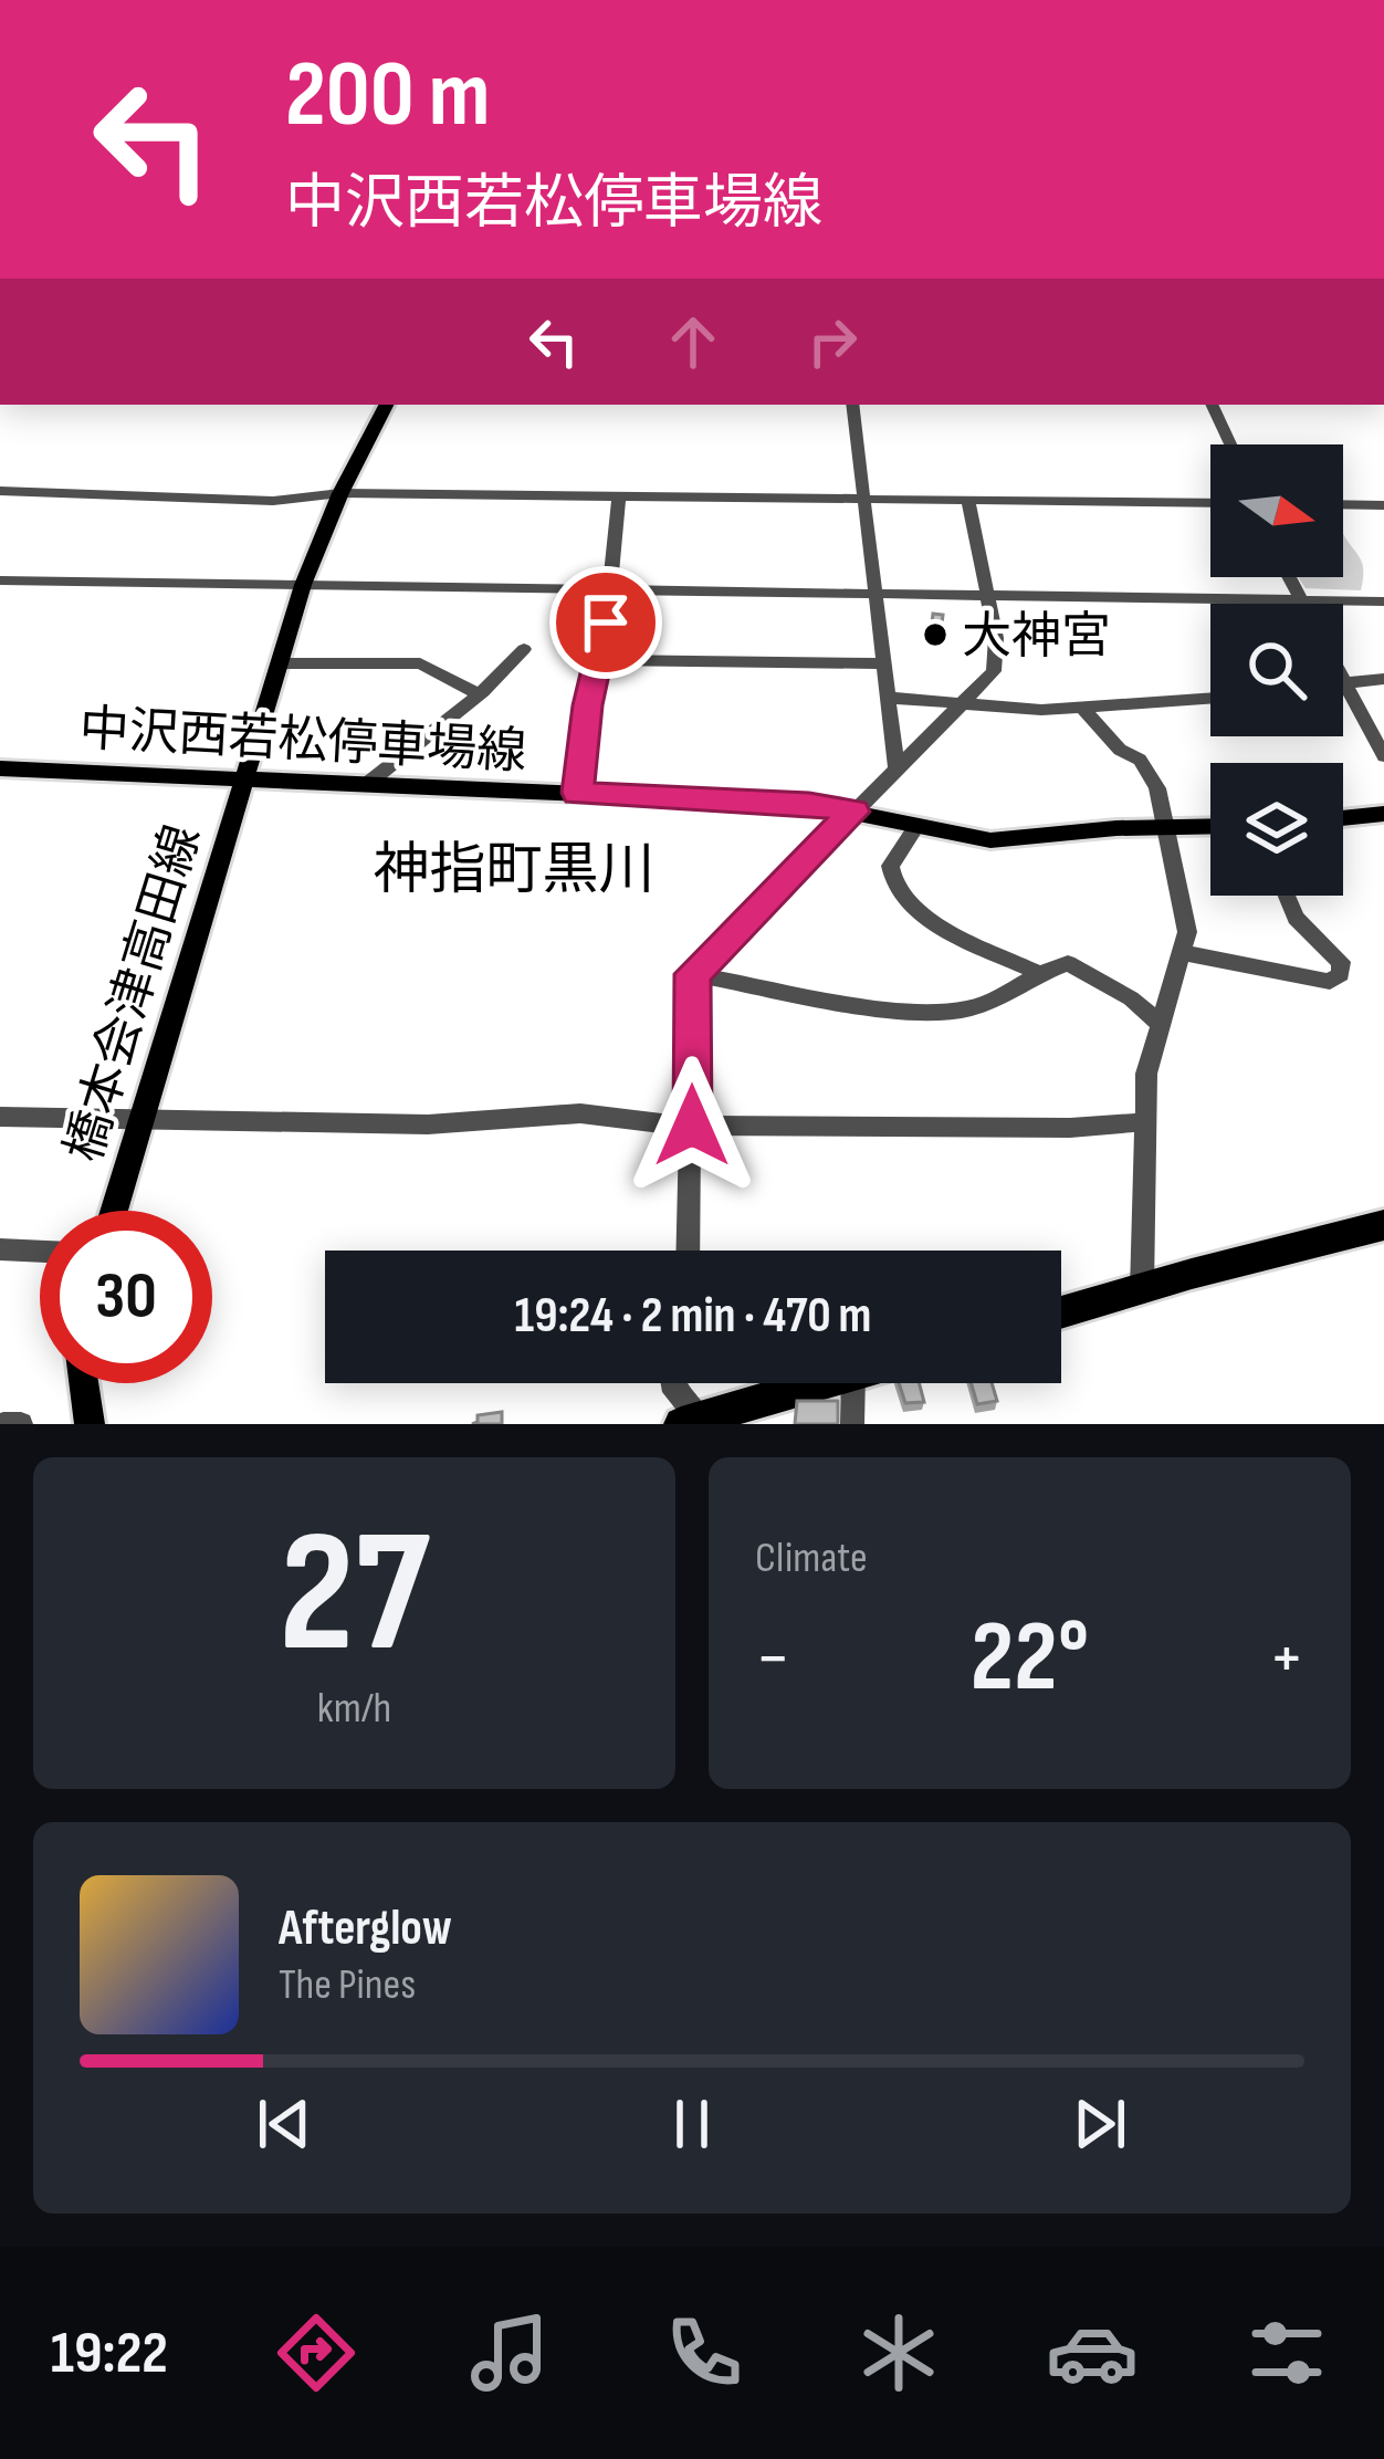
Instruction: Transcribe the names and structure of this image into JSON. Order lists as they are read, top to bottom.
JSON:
{
  "streets": {
    "main road": ["中沢西若松停車場線", "橋本会津高田線"]
  },
  "crossings": [
    ["中沢西若松停車場線", "橋本会津高田線"]
  ],
  "districts": ["神指町黒川"],
  "places": ["大神宮"],
  "north": "right",
  "page": {
    "turn": ["200 m", "中沢西若松停車場線"],
    "limit": "30",
    "trip": "19:24 · 2 min · 470 m",
    "tile": [
      ["27", "km/h"],
      "Climate"
    ],
    "heat": ["−", "22°", "+"],
    "song": ["Afterglow", "The Pines"],
    "tabs": "19:22"
  }
}
